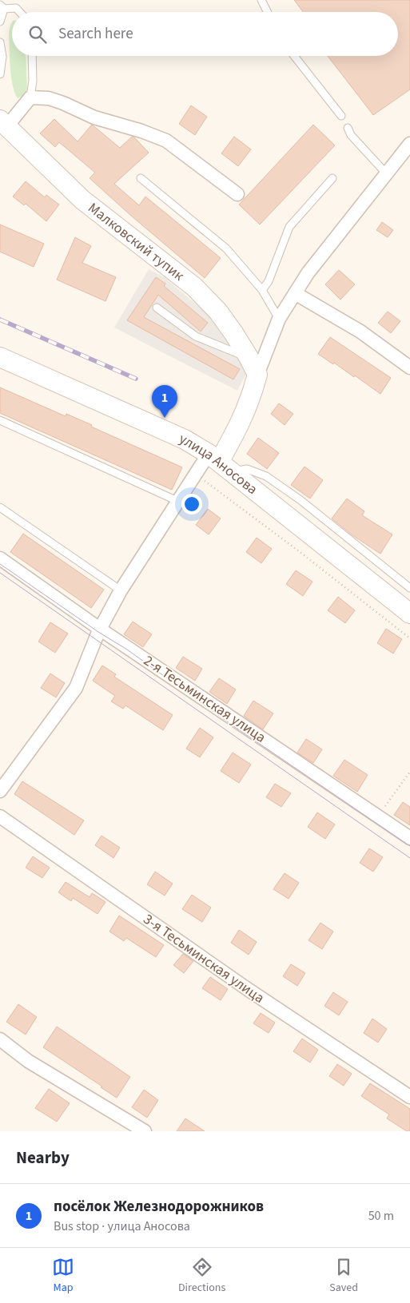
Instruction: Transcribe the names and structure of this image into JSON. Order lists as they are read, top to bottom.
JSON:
{
  "streets": {
    "main road": ["Малковский тупик", "улица Аносова"],
    "street": ["2-я Тесьминская улица", "3-я Тесьминская улица"]
  },
  "page": {
    "search": "Search here",
    "pins": "1",
    "heading": "Nearby",
    "list": [
      {
        "mark": "1",
        "name": "посёлок Железнодорожников",
        "note": "Bus stop · улица Аносова",
        "value": "50 m"
      }
    ],
    "nav": ["Map", "Directions", "Saved"]
  }
}
